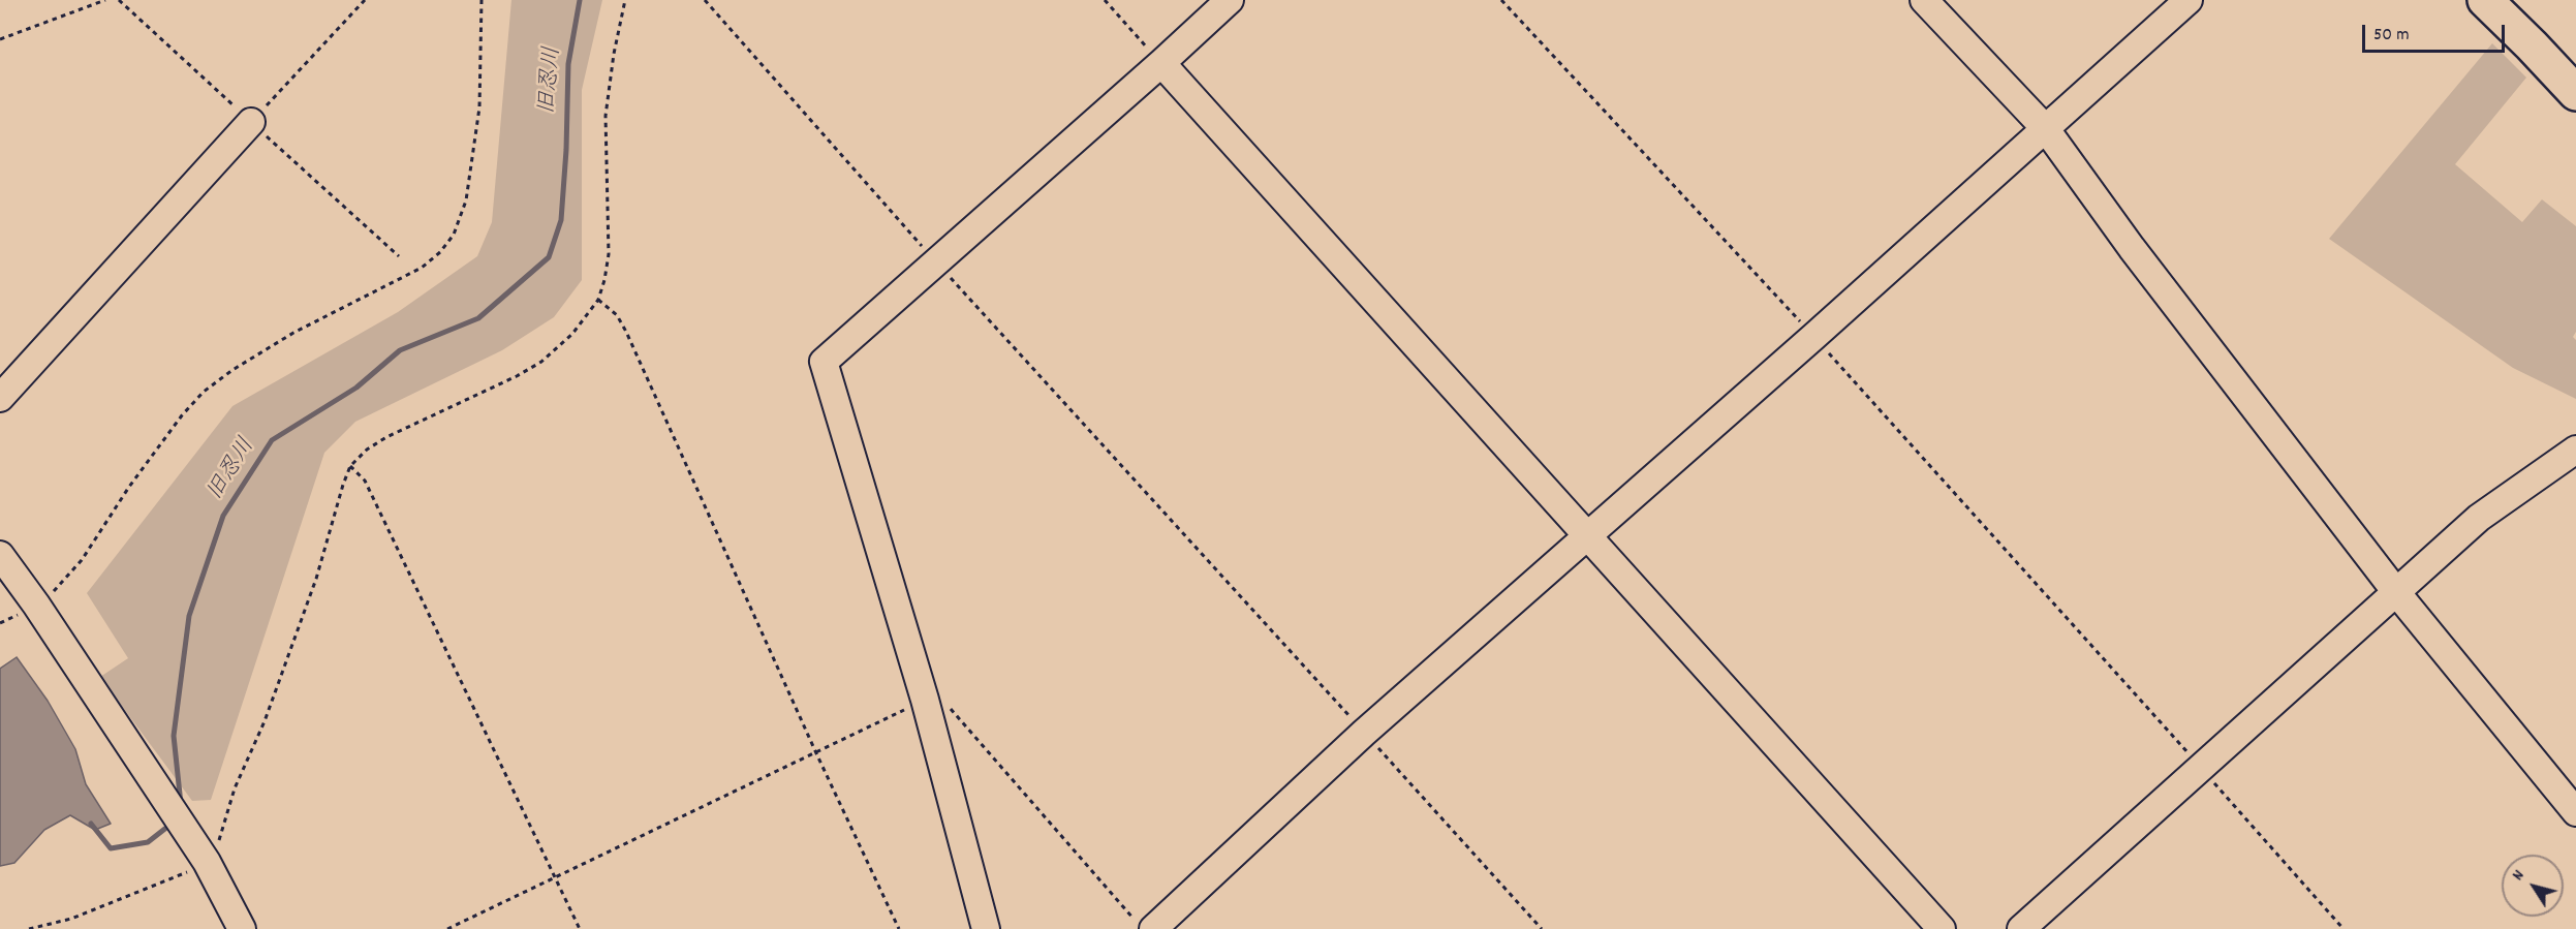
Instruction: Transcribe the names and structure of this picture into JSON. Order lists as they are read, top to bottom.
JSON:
{
  "water": ["旧忍川"],
  "scale_bar": "50 m",
  "north": "top left"
}
